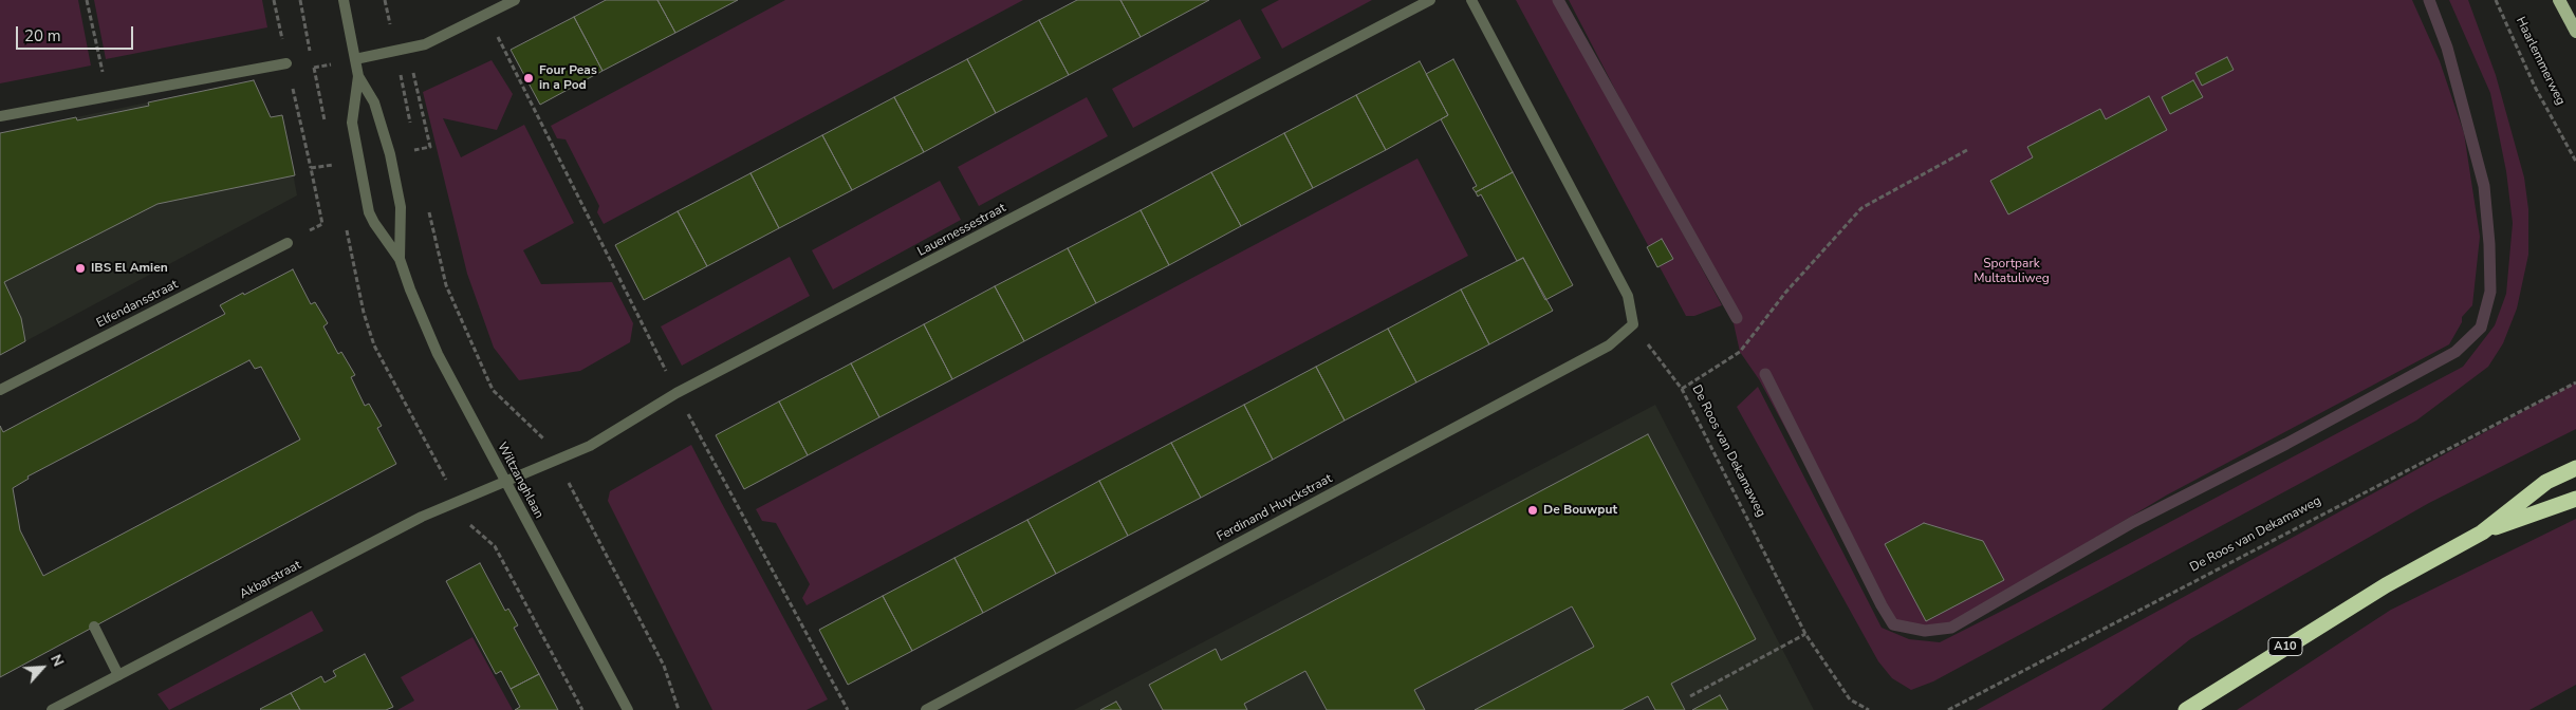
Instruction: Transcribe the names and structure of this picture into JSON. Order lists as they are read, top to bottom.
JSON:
{
  "streets": {
    "highway": ["A10"],
    "street": [
      "Lauernessestraat",
      "Elfendansstraat",
      "Wiltzanghlaan",
      "Ferdinand Huyckstraat",
      "Akbarstraat"
    ],
    "path": ["Haarlemmerweg", "De Roos van Dekamaweg"]
  },
  "crossings": [
    ["Lauernessestraat", "Wiltzanghlaan"],
    ["Lauernessestraat", "Akbarstraat"],
    ["De Roos van Dekamaweg", "Ferdinand Huyckstraat"],
    ["Wiltzanghlaan", "Akbarstraat"]
  ],
  "parks": ["Sportpark Multatuliweg"],
  "places": ["Four Peas in a Pod", "IBS El Amien", "De Bouwput"],
  "scale_bar": "20 m",
  "north": "top right"
}
